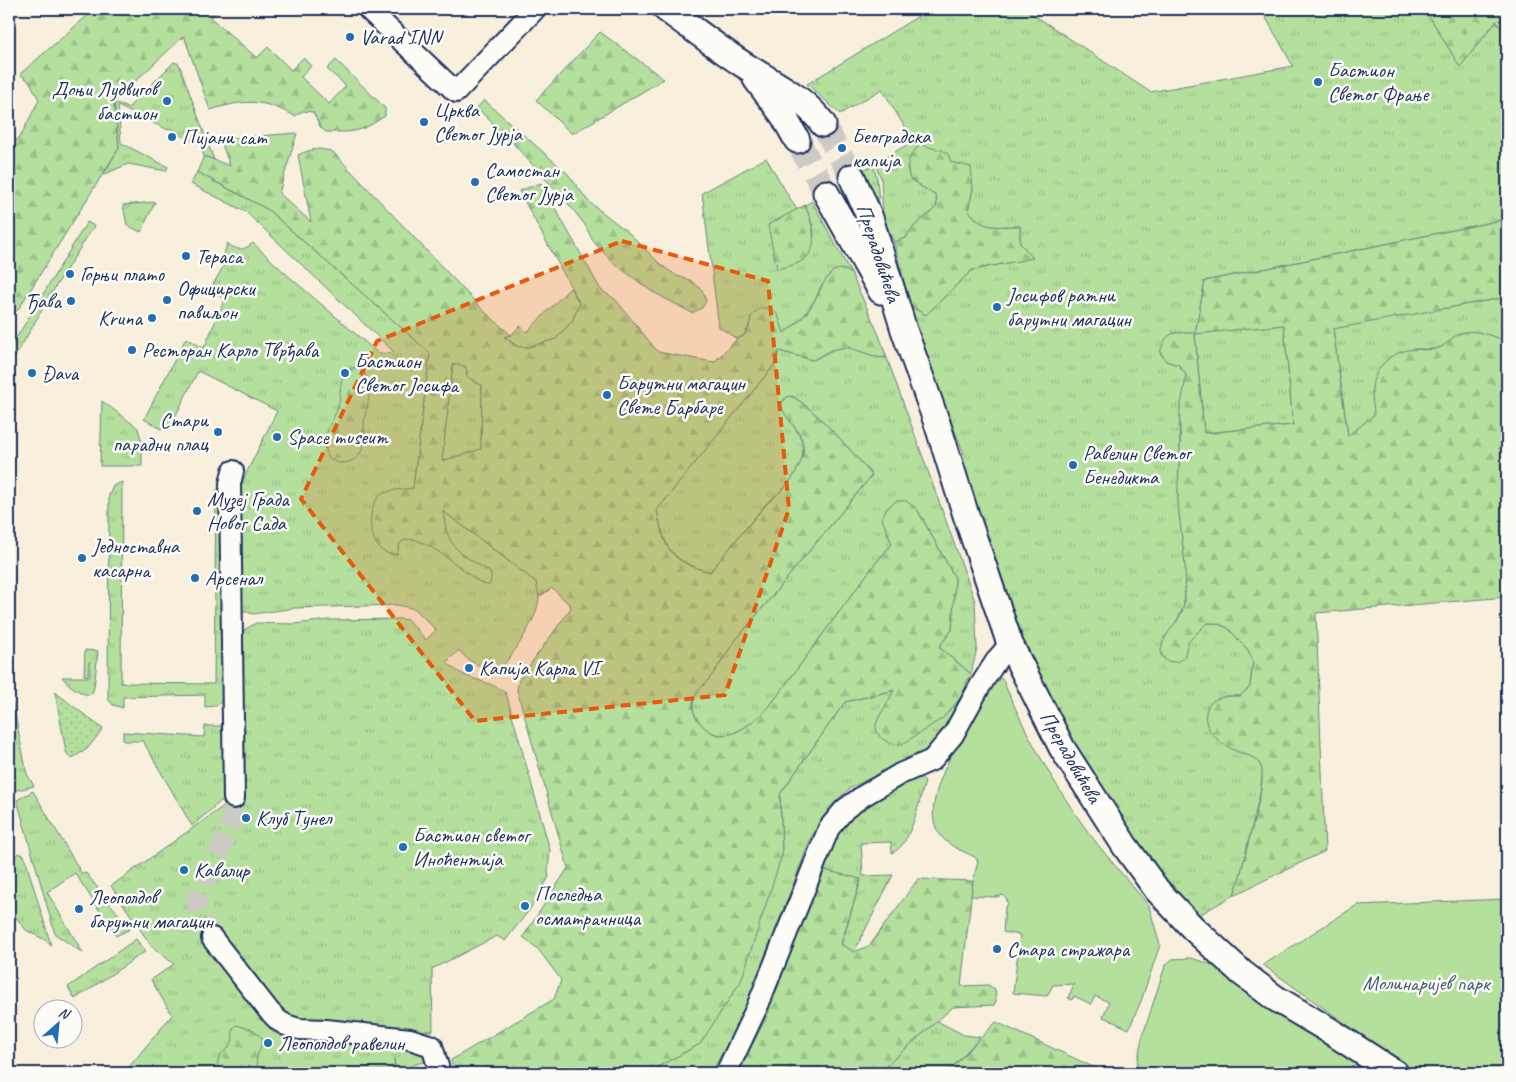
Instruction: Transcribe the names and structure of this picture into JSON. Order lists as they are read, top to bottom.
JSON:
{
  "streets": {
    "main road": ["Прерадовићева"]
  },
  "parks": ["Молинаријев парк"],
  "places": [
    "Varad INN",
    "Бастион Светог Фрање",
    "Доњи Лудвигов бастион",
    "Црква Светог Јурја",
    "Пијани сат",
    "Београдска капија",
    "Самостан Светог Јурја",
    "Тераса",
    "Горњи плато",
    "Официрски павиљон",
    "Ђава",
    "Јосифов ратни барутни магацин",
    "Kruna",
    "Ресторан Карло Тврђава",
    "Đava",
    "Бастион Светог Јосифа",
    "Барутни магацин Свете Барбаре",
    "Стари парадни плац",
    "Space museum",
    "Равелин Светог Бенедикта",
    "Музеј Града Новог Сада",
    "Једноставна касарна",
    "Арсенал",
    "Капија Карла VI",
    "Клуб Тунел",
    "Бастион светог Иноћентија",
    "Кавалир",
    "Последња осматрачница",
    "Леополдов барутни магацин",
    "Стара стражара",
    "Леополдов равелин"
  ],
  "north": "top right"
}
